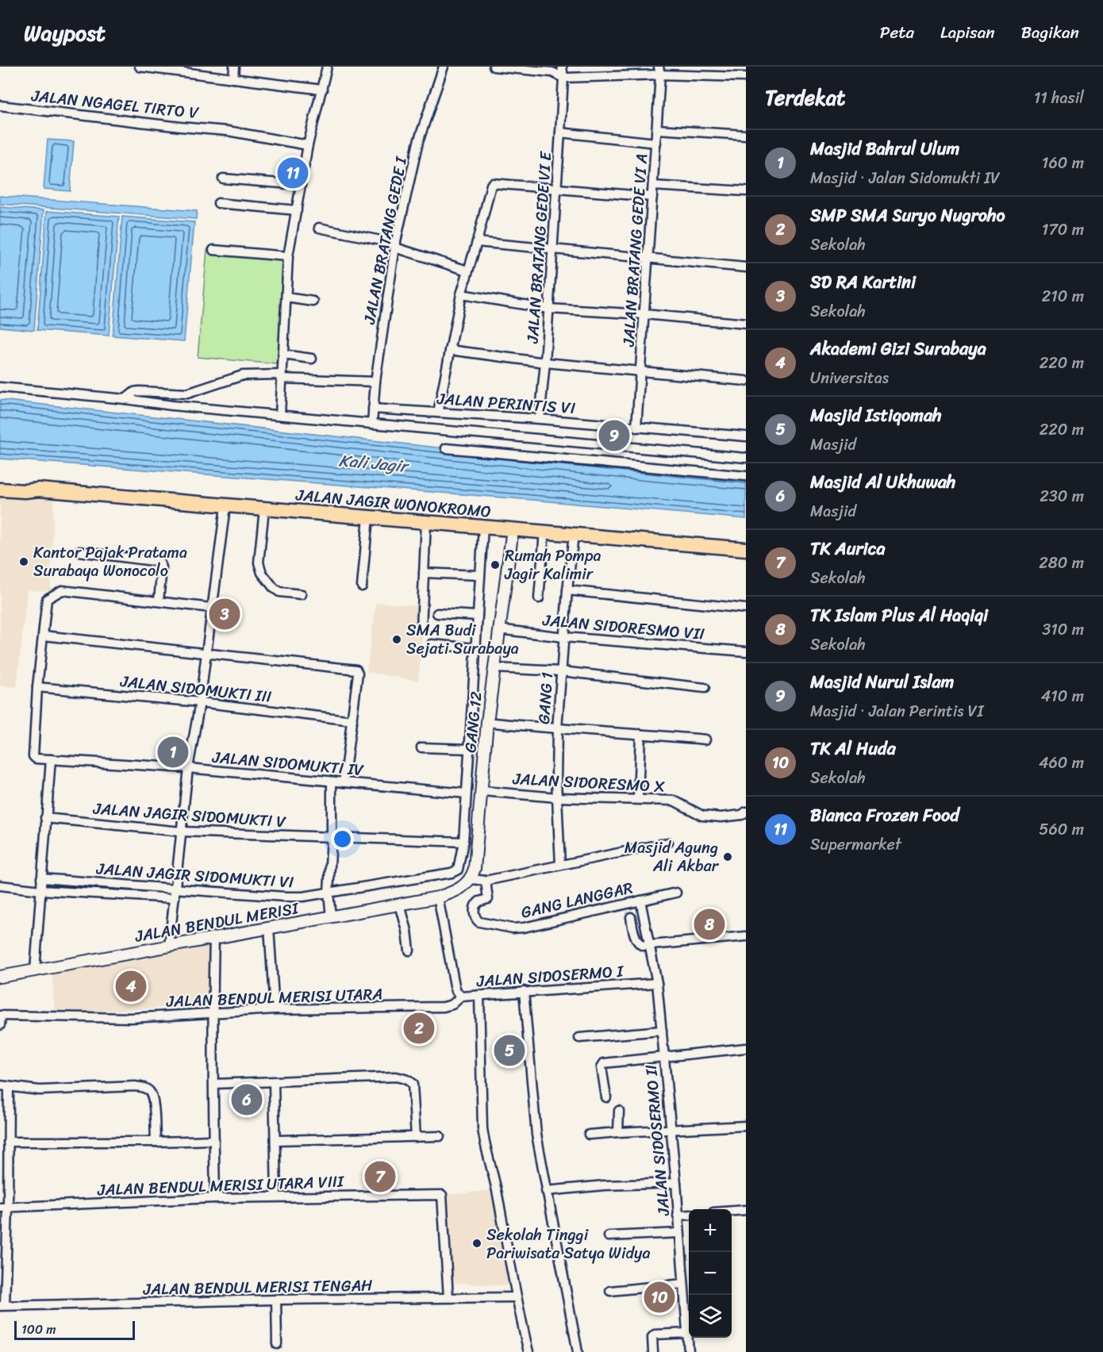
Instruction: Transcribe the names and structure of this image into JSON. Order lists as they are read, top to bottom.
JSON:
{
  "streets": {
    "main road": ["JALAN JAGIR WONOKROMO"],
    "street": [
      "JALAN NGAGEL TIRTO V",
      "JALAN BRATANG GEDE I",
      "JALAN BRATANG GEDE VI E",
      "JALAN BRATANG GEDE VI A",
      "JALAN PERINTIS VI",
      "JALAN SIDORESMO VII",
      "JALAN SIDOMUKTI III",
      "GANG 1",
      "GANG 12",
      "JALAN SIDOMUKTI IV",
      "JALAN SIDORESMO X",
      "JALAN JAGIR SIDOMUKTI V",
      "JALAN JAGIR SIDOMUKTI VI",
      "GANG LANGGAR",
      "JALAN BENDUL MERISI",
      "JALAN SIDOSERMO I",
      "JALAN BENDUL MERISI UTARA",
      "JALAN SIDOSERMO II",
      "JALAN BENDUL MERISI UTARA VIII",
      "JALAN BENDUL MERISI TENGAH"
    ]
  },
  "crossings": [
    ["JALAN BRATANG GEDE I", "JALAN PERINTIS VI"],
    ["JALAN BRATANG GEDE VI E", "JALAN PERINTIS VI"],
    ["JALAN BRATANG GEDE VI A", "JALAN PERINTIS VI"],
    ["JALAN JAGIR WONOKROMO", "GANG 1"],
    ["JALAN JAGIR WONOKROMO", "GANG 12"],
    ["JALAN JAGIR WONOKROMO", "JALAN JAGIR SIDOMUKTI VI"],
    ["JALAN SIDORESMO VII", "GANG 1"],
    ["JALAN SIDORESMO VII", "GANG 12"],
    ["GANG 1", "JALAN SIDORESMO X"],
    ["GANG 12", "JALAN SIDORESMO X"],
    ["JALAN SIDOMUKTI IV", "JALAN JAGIR SIDOMUKTI VI"],
    ["JALAN JAGIR SIDOMUKTI V", "JALAN JAGIR SIDOMUKTI VI"],
    ["GANG LANGGAR", "JALAN SIDOSERMO II"],
    ["JALAN BENDUL MERISI", "JALAN SIDOSERMO I"],
    ["JALAN SIDOSERMO I", "JALAN BENDUL MERISI UTARA"],
    ["JALAN SIDOSERMO I", "JALAN SIDOSERMO II"],
    ["JALAN BENDUL MERISI UTARA VIII", "JALAN BENDUL MERISI TENGAH"]
  ],
  "water": ["Kali Jagir"],
  "places": [
    "Kantor Pajak Pratama Surabaya Wonocolo",
    "Rumah Pompa Jagir Kalimir",
    "SMA Budi Sejati Surabaya",
    "Masjid Agung Ali Akbar",
    "Sekolah Tinggi Pariwisata Satya Widya"
  ],
  "scale_bar": "100 m",
  "page": {
    "header": "Waypost",
    "nav": ["Peta", "Lapisan", "Bagikan"],
    "heading": ["Terdekat", "11 hasil"],
    "list": [
      {
        "mark": "1",
        "name": "Masjid Bahrul Ulum",
        "note": "Masjid · Jalan Sidomukti IV",
        "value": "160 m"
      },
      {
        "mark": "2",
        "name": "SMP SMA Suryo Nugroho",
        "note": "Sekolah",
        "value": "170 m"
      },
      {
        "mark": "3",
        "name": "SD RA Kartini",
        "note": "Sekolah",
        "value": "210 m"
      },
      {
        "mark": "4",
        "name": "Akademi Gizi Surabaya",
        "note": "Universitas",
        "value": "220 m"
      },
      {
        "mark": "5",
        "name": "Masjid Istiqomah",
        "note": "Masjid",
        "value": "220 m"
      },
      {
        "mark": "6",
        "name": "Masjid Al Ukhuwah",
        "note": "Masjid",
        "value": "230 m"
      },
      {
        "mark": "7",
        "name": "TK Aurica",
        "note": "Sekolah",
        "value": "280 m"
      },
      {
        "mark": "8",
        "name": "TK Islam Plus Al Haqiqi",
        "note": "Sekolah",
        "value": "310 m"
      },
      {
        "mark": "9",
        "name": "Masjid Nurul Islam",
        "note": "Masjid · Jalan Perintis VI",
        "value": "410 m"
      },
      {
        "mark": "10",
        "name": "TK Al Huda",
        "note": "Sekolah",
        "value": "460 m"
      },
      {
        "mark": "11",
        "name": "Bianca Frozen Food",
        "note": "Supermarket",
        "value": "560 m"
      }
    ],
    "pins": [
      "11",
      "9",
      "3",
      "1",
      "8",
      "4",
      "2",
      "5",
      "6",
      "7",
      "10"
    ],
    "map_buttons": ["+", "−"],
    "scale": "100 m"
  }
}
